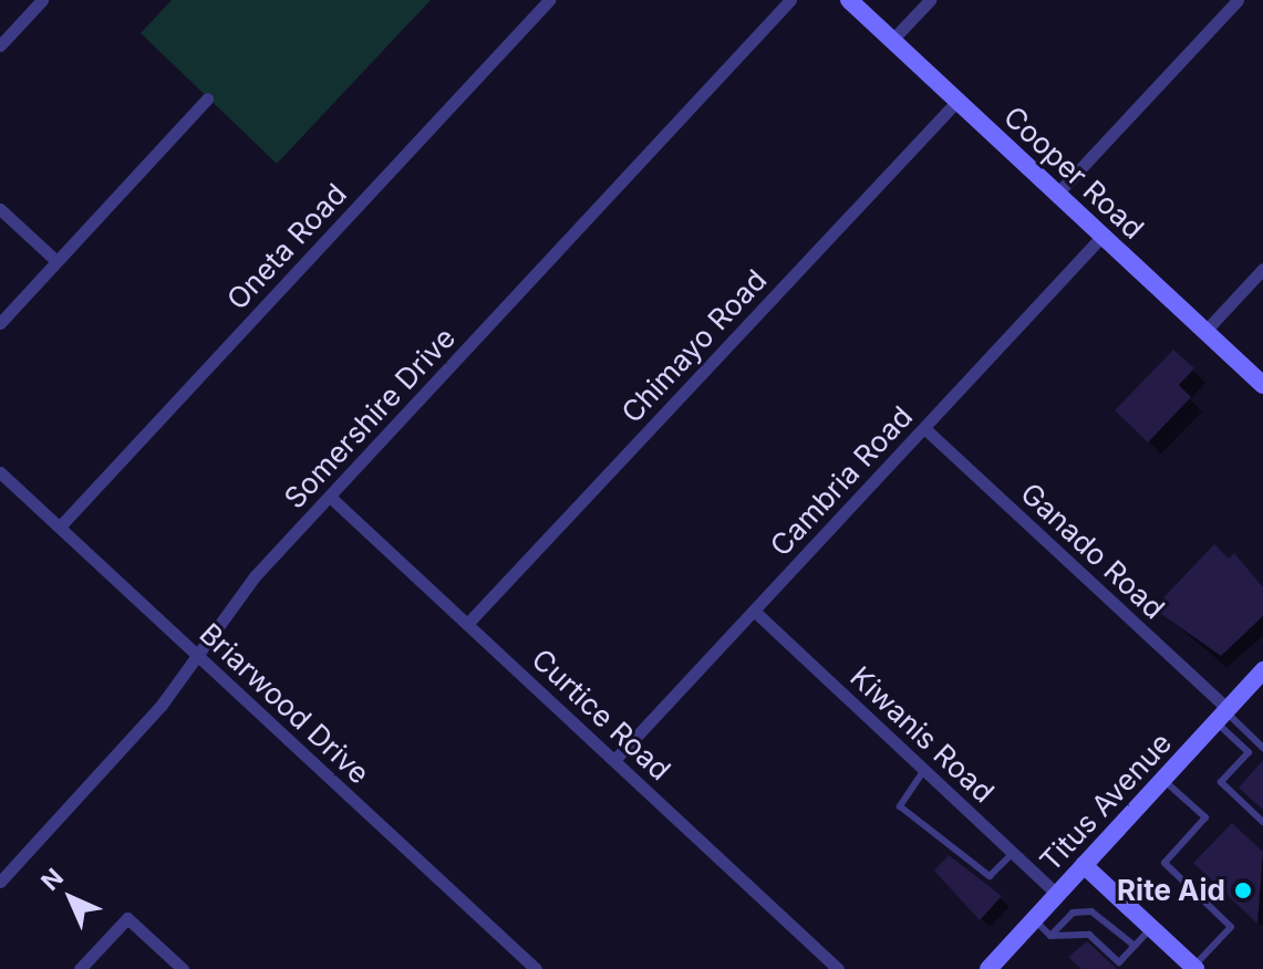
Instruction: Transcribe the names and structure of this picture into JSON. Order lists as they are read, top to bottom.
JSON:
{
  "streets": {
    "street": [
      "Cooper Road",
      "Oneta Road",
      "Chimayo Road",
      "Somershire Drive",
      "Cambria Road",
      "Ganado Road",
      "Briarwood Drive",
      "Curtice Road",
      "Kiwanis Road",
      "Titus Avenue"
    ]
  },
  "crossings": [
    ["Cooper Road", "Chimayo Road"],
    ["Cooper Road", "Cambria Road"],
    ["Oneta Road", "Briarwood Drive"],
    ["Chimayo Road", "Curtice Road"],
    ["Somershire Drive", "Briarwood Drive"],
    ["Somershire Drive", "Curtice Road"],
    ["Cambria Road", "Ganado Road"],
    ["Cambria Road", "Curtice Road"],
    ["Cambria Road", "Kiwanis Road"],
    ["Ganado Road", "Titus Avenue"],
    ["Kiwanis Road", "Titus Avenue"]
  ],
  "places": ["Rite Aid"],
  "north": "top left"
}
